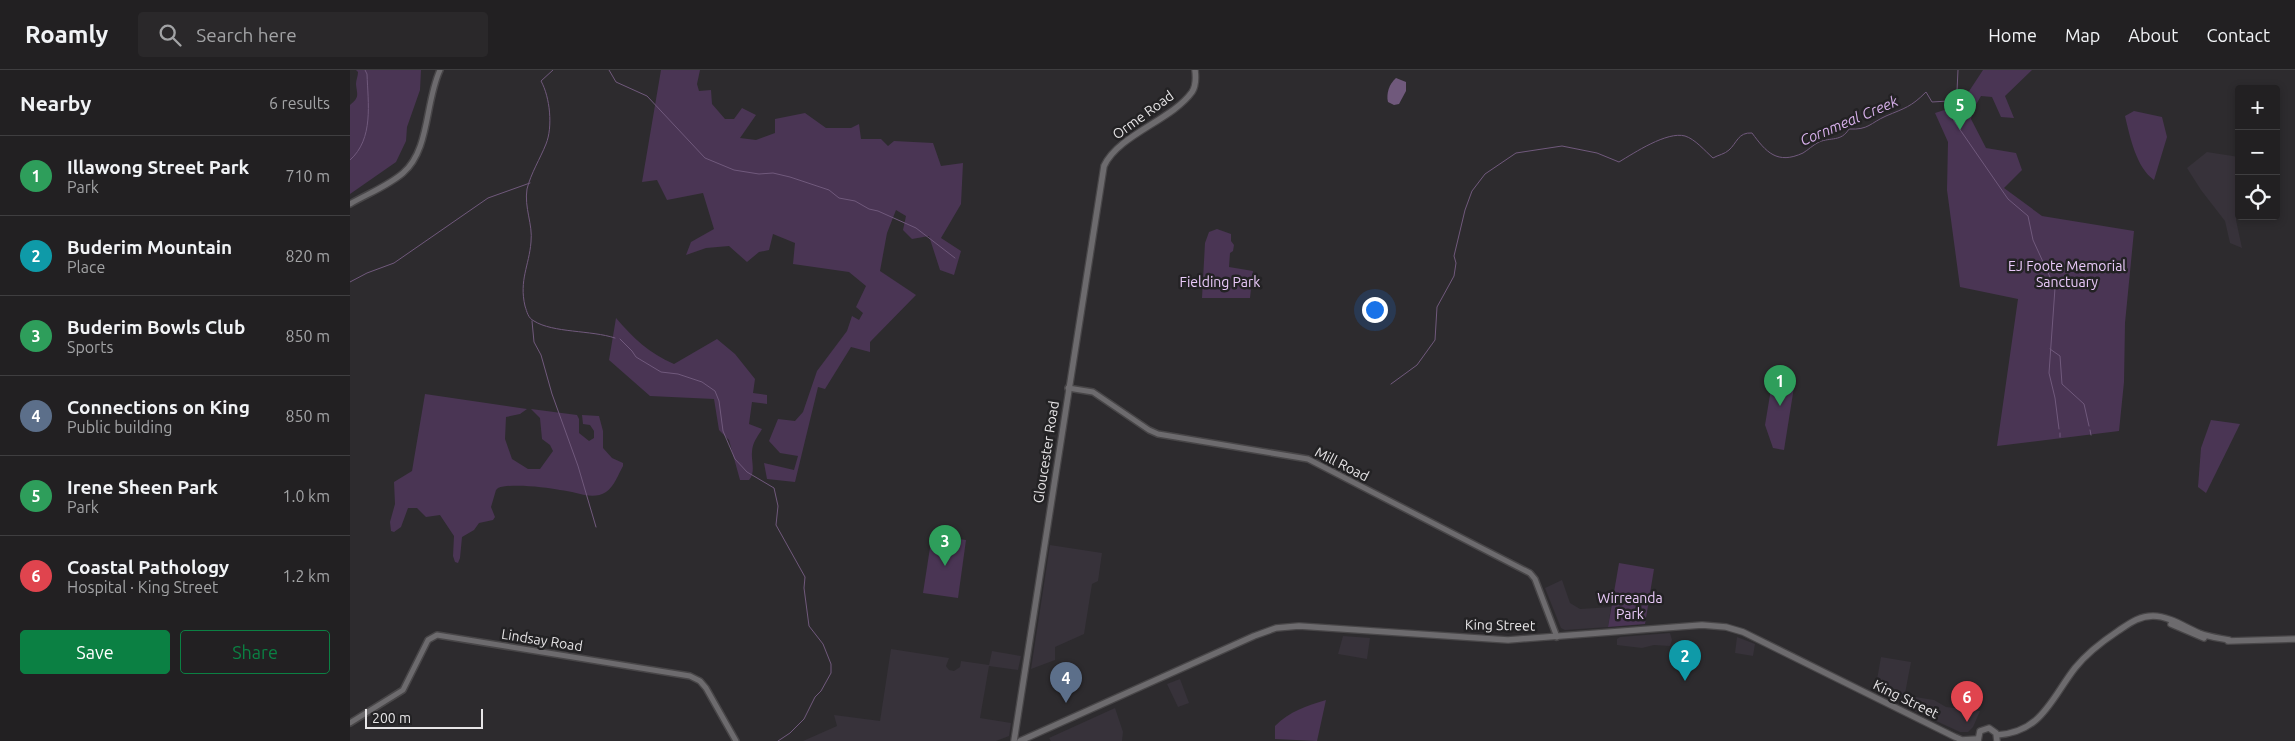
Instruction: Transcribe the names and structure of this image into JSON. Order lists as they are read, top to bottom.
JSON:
{
  "streets": {
    "main road": ["Orme Road", "Gloucester Road", "King Street"],
    "street": ["Mill Road", "Lindsay Road"]
  },
  "crossings": [
    ["Orme Road", "Gloucester Road"],
    ["Gloucester Road", "Mill Road"],
    ["Mill Road", "King Street"]
  ],
  "water": ["Cornmeal Creek"],
  "parks": ["EJ Foote Memorial Sanctuary", "Fielding Park", "Wirreanda Park"],
  "scale_bar": "200 m",
  "page": {
    "header": "Roamly",
    "search": "Search here",
    "nav": [
      "Home",
      "Map",
      "About",
      "Contact"
    ],
    "heading": ["Nearby", "6 results"],
    "map_buttons": ["+", "−"],
    "pins": [
      "5",
      "1",
      "3",
      "2",
      "4",
      "6"
    ],
    "list": [
      {
        "mark": "1",
        "name": "Illawong Street Park",
        "note": "Park",
        "value": "710 m"
      },
      {
        "mark": "2",
        "name": "Buderim Mountain",
        "note": "Place",
        "value": "820 m"
      },
      {
        "mark": "3",
        "name": "Buderim Bowls Club",
        "note": "Sports",
        "value": "850 m"
      },
      {
        "mark": "4",
        "name": "Connections on King",
        "note": "Public building",
        "value": "850 m"
      },
      {
        "mark": "5",
        "name": "Irene Sheen Park",
        "note": "Park",
        "value": "1.0 km"
      },
      {
        "mark": "6",
        "name": "Coastal Pathology",
        "note": "Hospital · King Street",
        "value": "1.2 km"
      }
    ],
    "buttons": ["Save", "Share"],
    "scale": "200 m"
  }
}
